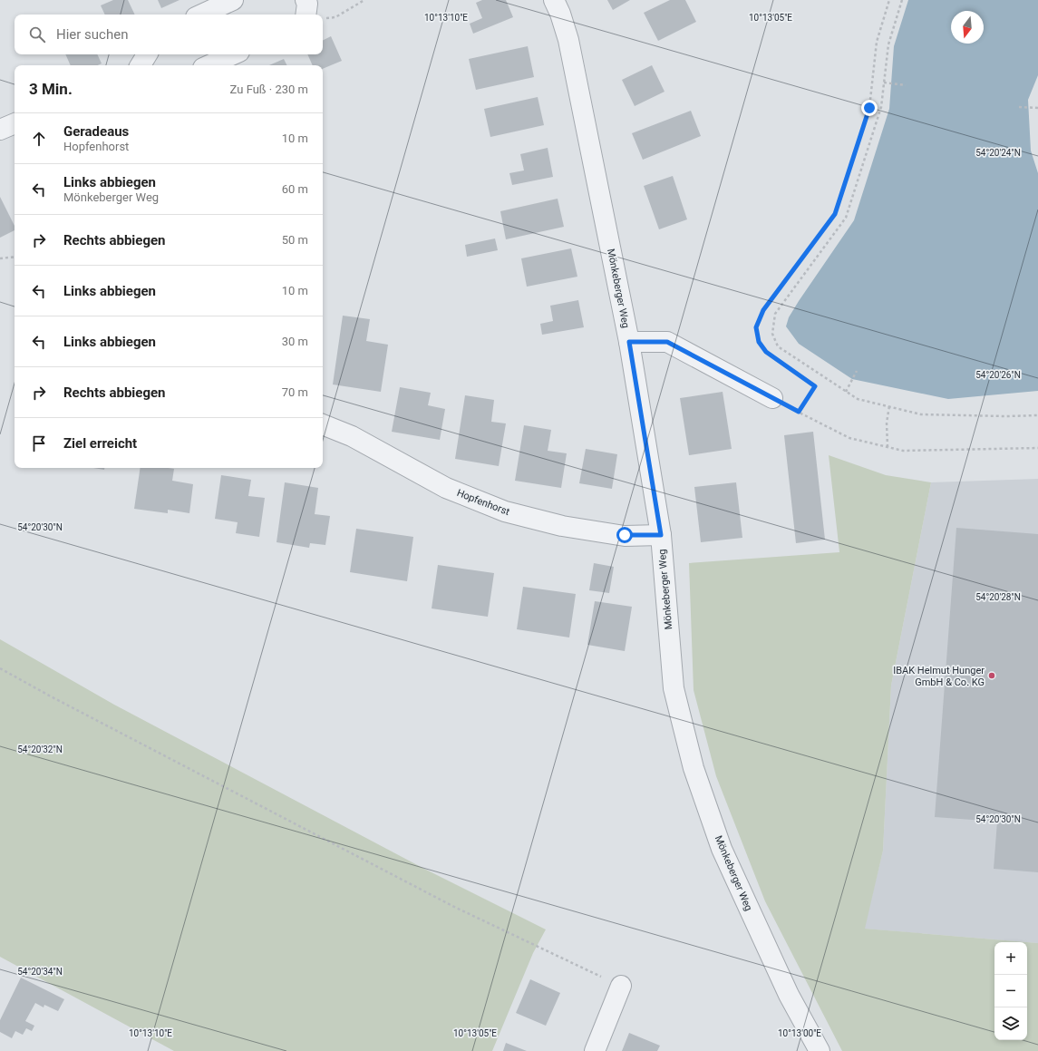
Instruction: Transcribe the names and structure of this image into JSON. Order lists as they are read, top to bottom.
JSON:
{
  "streets": {
    "street": ["Mönkeberger Weg", "Hopfenhorst"]
  },
  "crossings": [
    ["Mönkeberger Weg", "Hopfenhorst"]
  ],
  "places": ["IBAK Helmut Hunger GmbH & Co. KG"],
  "north": "bottom",
  "page": {
    "search": "Hier suchen",
    "heading": ["3 Min.", "Zu Fuß · 230 m"],
    "list": [
      ["Geradeaus", "Hopfenhorst", "10 m"],
      ["Links abbiegen", "Mönkeberger Weg", "60 m"],
      ["Rechts abbiegen", "50 m"],
      ["Links abbiegen", "10 m"],
      ["Links abbiegen", "30 m"],
      ["Rechts abbiegen", "70 m"],
      "Ziel erreicht"
    ],
    "map_buttons": ["+", "−"]
  },
  "coordinates": [
    "10°13'10\"E",
    "10°13'05\"E",
    "54°20'24\"N",
    "54°20'26\"N",
    "54°20'30\"N",
    "54°20'28\"N",
    "54°20'32\"N",
    "54°20'34\"N",
    "10°13'00\"E"
  ]
}
